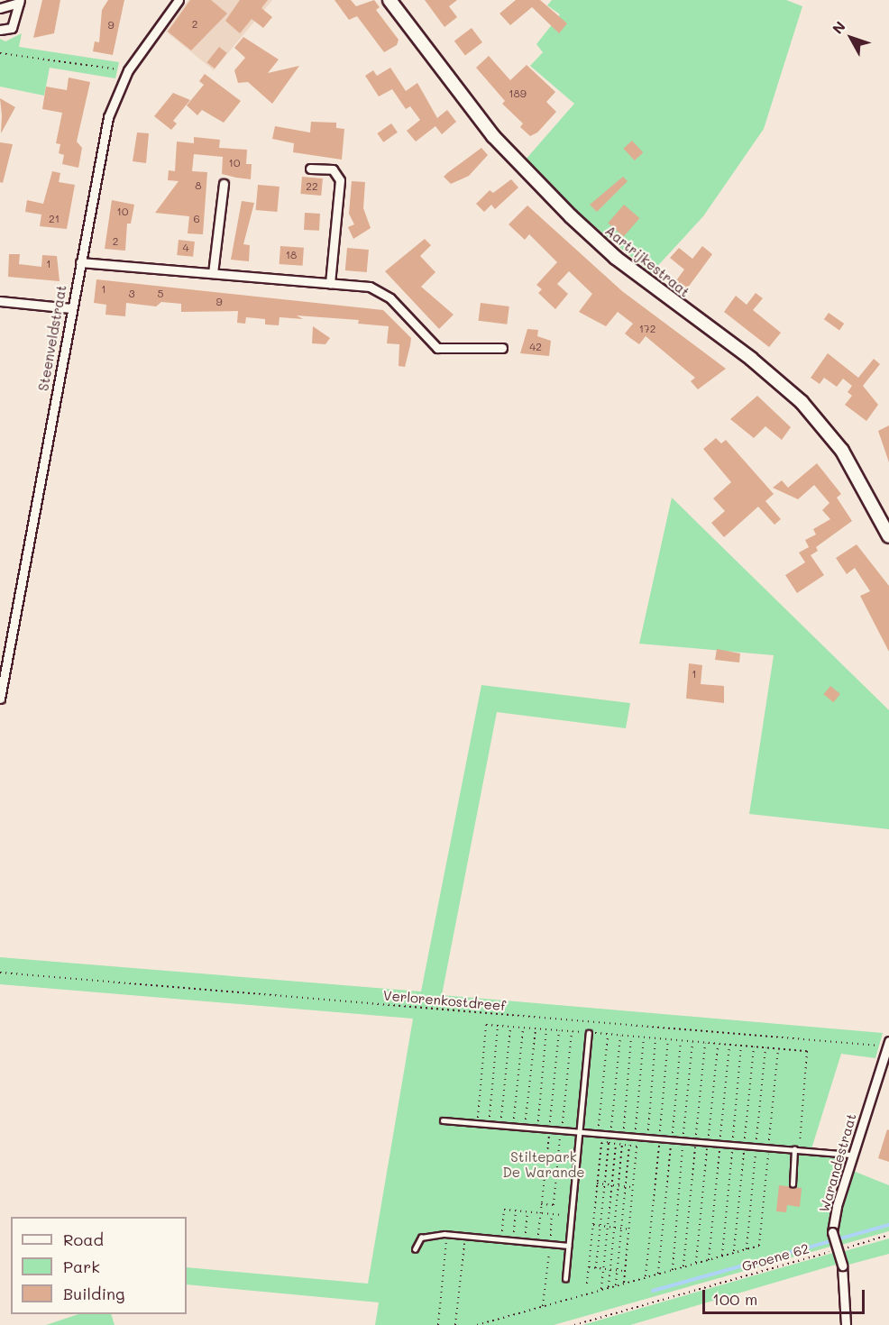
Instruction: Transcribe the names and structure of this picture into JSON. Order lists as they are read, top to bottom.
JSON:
{
  "streets": {
    "street": ["Aartrijkestraat", "Steenveldstraat", "Warandestraat"],
    "path": ["Verlorenkostdreef", "Groene 62"]
  },
  "crossings": [
    ["Verlorenkostdreef", "Warandestraat"]
  ],
  "parks": ["Stiltepark De Warande"],
  "house_numbers": [
    "2",
    "9",
    "189",
    "10",
    "8",
    "22",
    "10",
    "21",
    "6",
    "2",
    "4",
    "18",
    "1",
    "1",
    "3",
    "5",
    "9",
    "172",
    "42",
    "1"
  ],
  "legend": ["Road", "Park", "Building"],
  "scale_bar": "100 m",
  "north": "top left"
}
